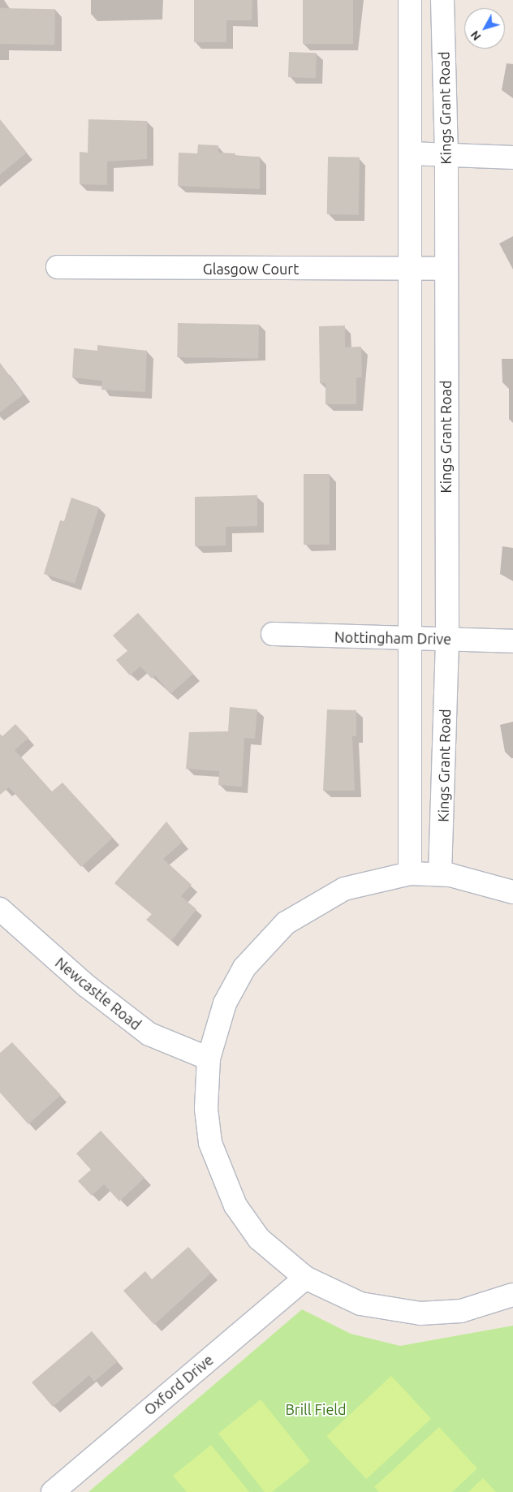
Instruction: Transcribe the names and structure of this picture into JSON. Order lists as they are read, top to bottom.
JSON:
{
  "streets": {
    "street": [
      "Kings Grant Road",
      "Glasgow Court",
      "Nottingham Drive",
      "Newcastle Road",
      "Oxford Drive"
    ]
  },
  "crossings": [
    ["Kings Grant Road", "Glasgow Court"],
    ["Kings Grant Road", "Nottingham Drive"]
  ],
  "parks": ["Brill Field"],
  "north": "bottom left"
}
